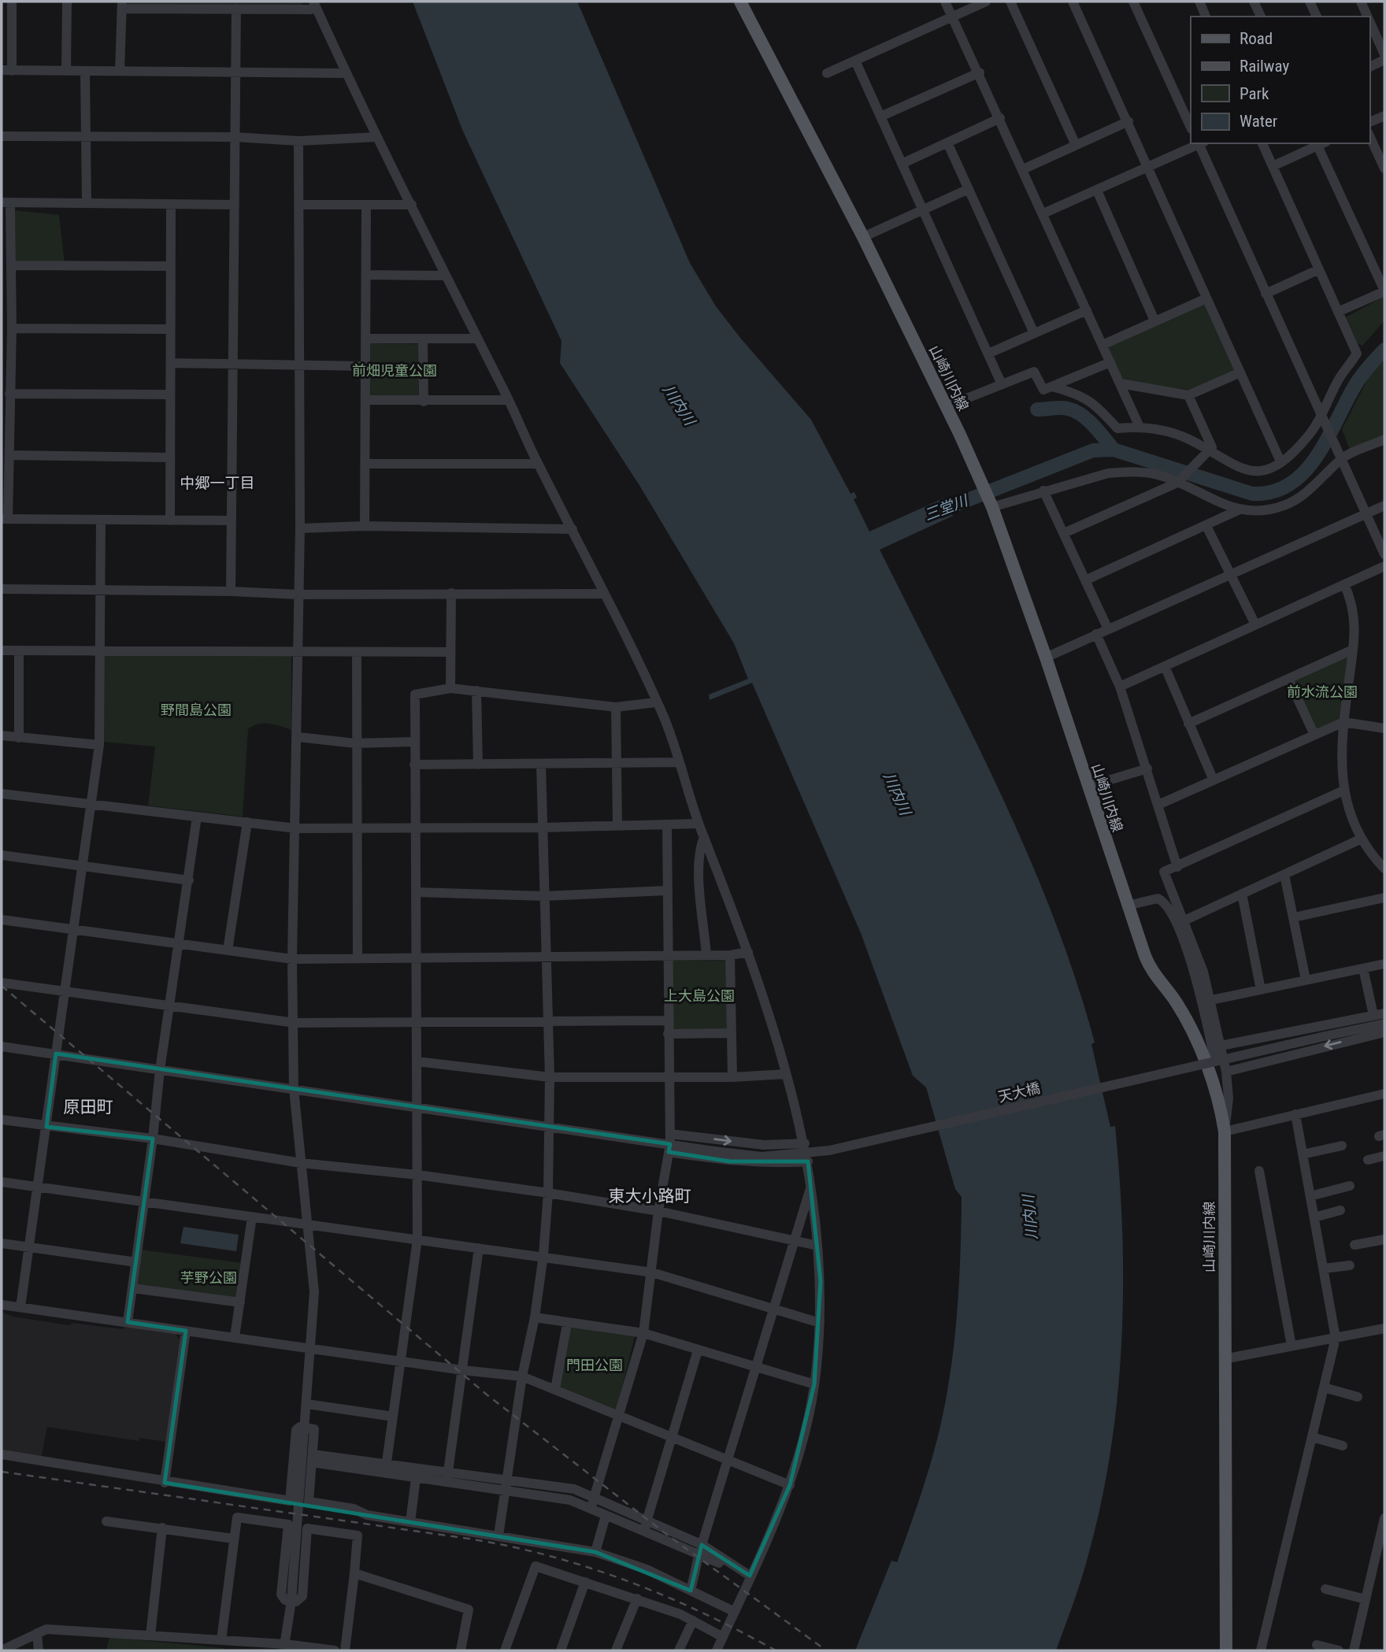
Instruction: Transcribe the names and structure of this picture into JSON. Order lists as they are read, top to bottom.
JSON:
{
  "streets": {
    "main road": ["山崎川内線"],
    "street": ["天大橋"]
  },
  "districts": ["中郷一丁目", "原田町", "東大小路町"],
  "water": ["川内川", "三堂川"],
  "parks": [
    "前畑児童公園",
    "前水流公園",
    "野間島公園",
    "上大島公園",
    "芋野公園",
    "門田公園"
  ],
  "legend": [
    "Road",
    "Railway",
    "Park",
    "Water"
  ]
}
